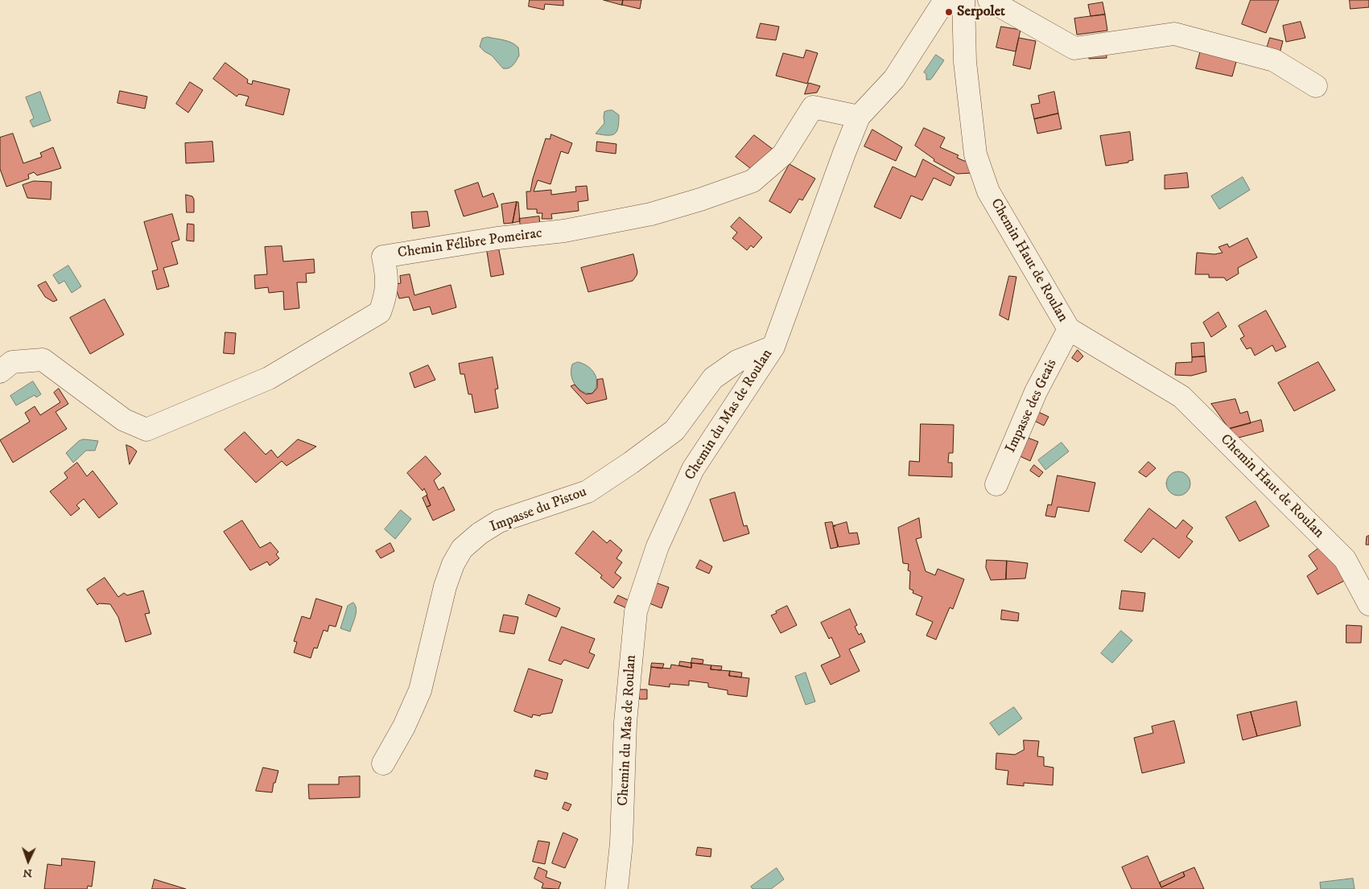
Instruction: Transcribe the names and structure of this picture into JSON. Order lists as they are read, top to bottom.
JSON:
{
  "streets": {
    "street": [
      "Chemin Félibre Pomeirac",
      "Chemin Haut de Roulan",
      "Impasse des Geais",
      "Chemin du Mas de Roulan",
      "Impasse du Pistou"
    ]
  },
  "crossings": [
    ["Chemin Félibre Pomeirac", "Chemin du Mas de Roulan"],
    ["Chemin Haut de Roulan", "Impasse des Geais"],
    ["Chemin du Mas de Roulan", "Impasse du Pistou"]
  ],
  "places": ["Serpolet"],
  "north": "bottom"
}
